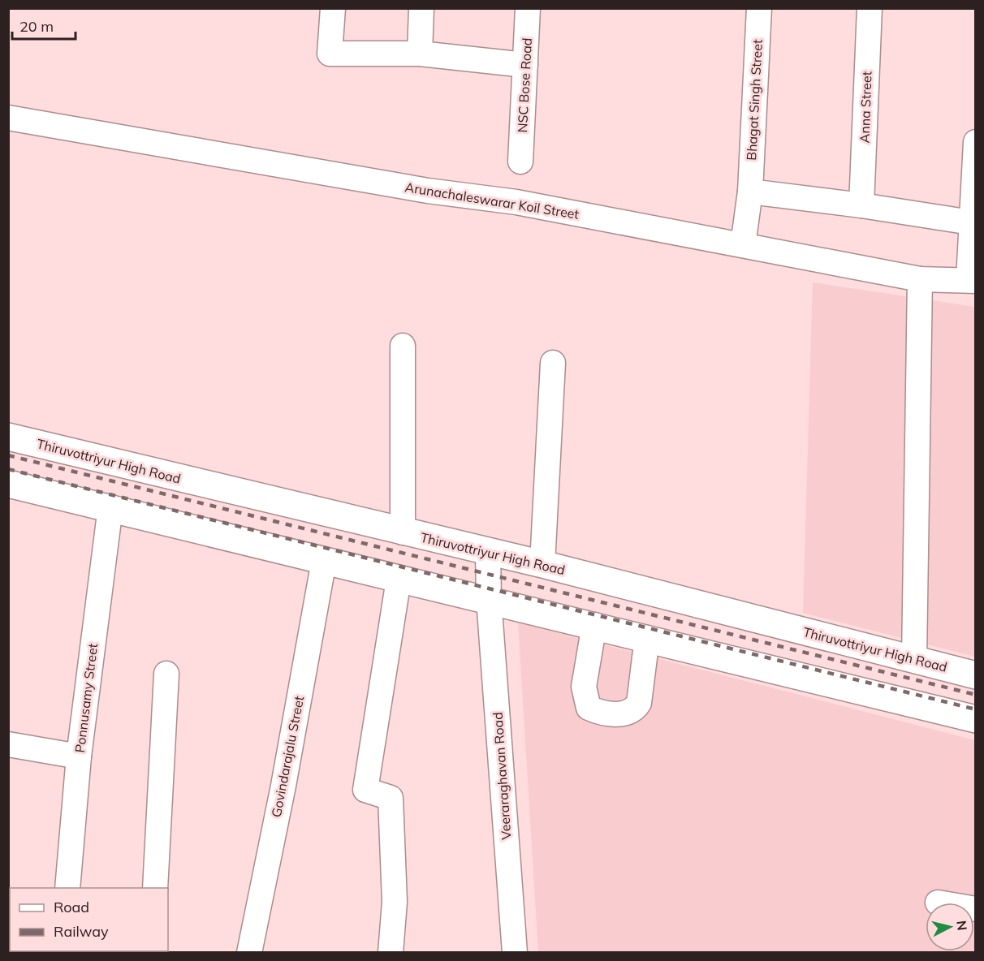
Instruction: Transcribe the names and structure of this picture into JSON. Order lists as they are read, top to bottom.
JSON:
{
  "streets": {
    "main road": ["Thiruvottriyur High Road"],
    "street": [
      "NSC Bose Road",
      "Bhagat Singh Street",
      "Anna Street",
      "Arunachaleswarar Koil Street",
      "Ponnusamy Street",
      "Govindarajalu Street",
      "Veeraraghavan Road"
    ]
  },
  "crossings": [
    ["Bhagat Singh Street", "Arunachaleswarar Koil Street"],
    ["Thiruvottriyur High Road", "Veeraraghavan Road"]
  ],
  "legend": ["Road", "Railway"],
  "scale_bar": "20 m",
  "north": "right"
}
